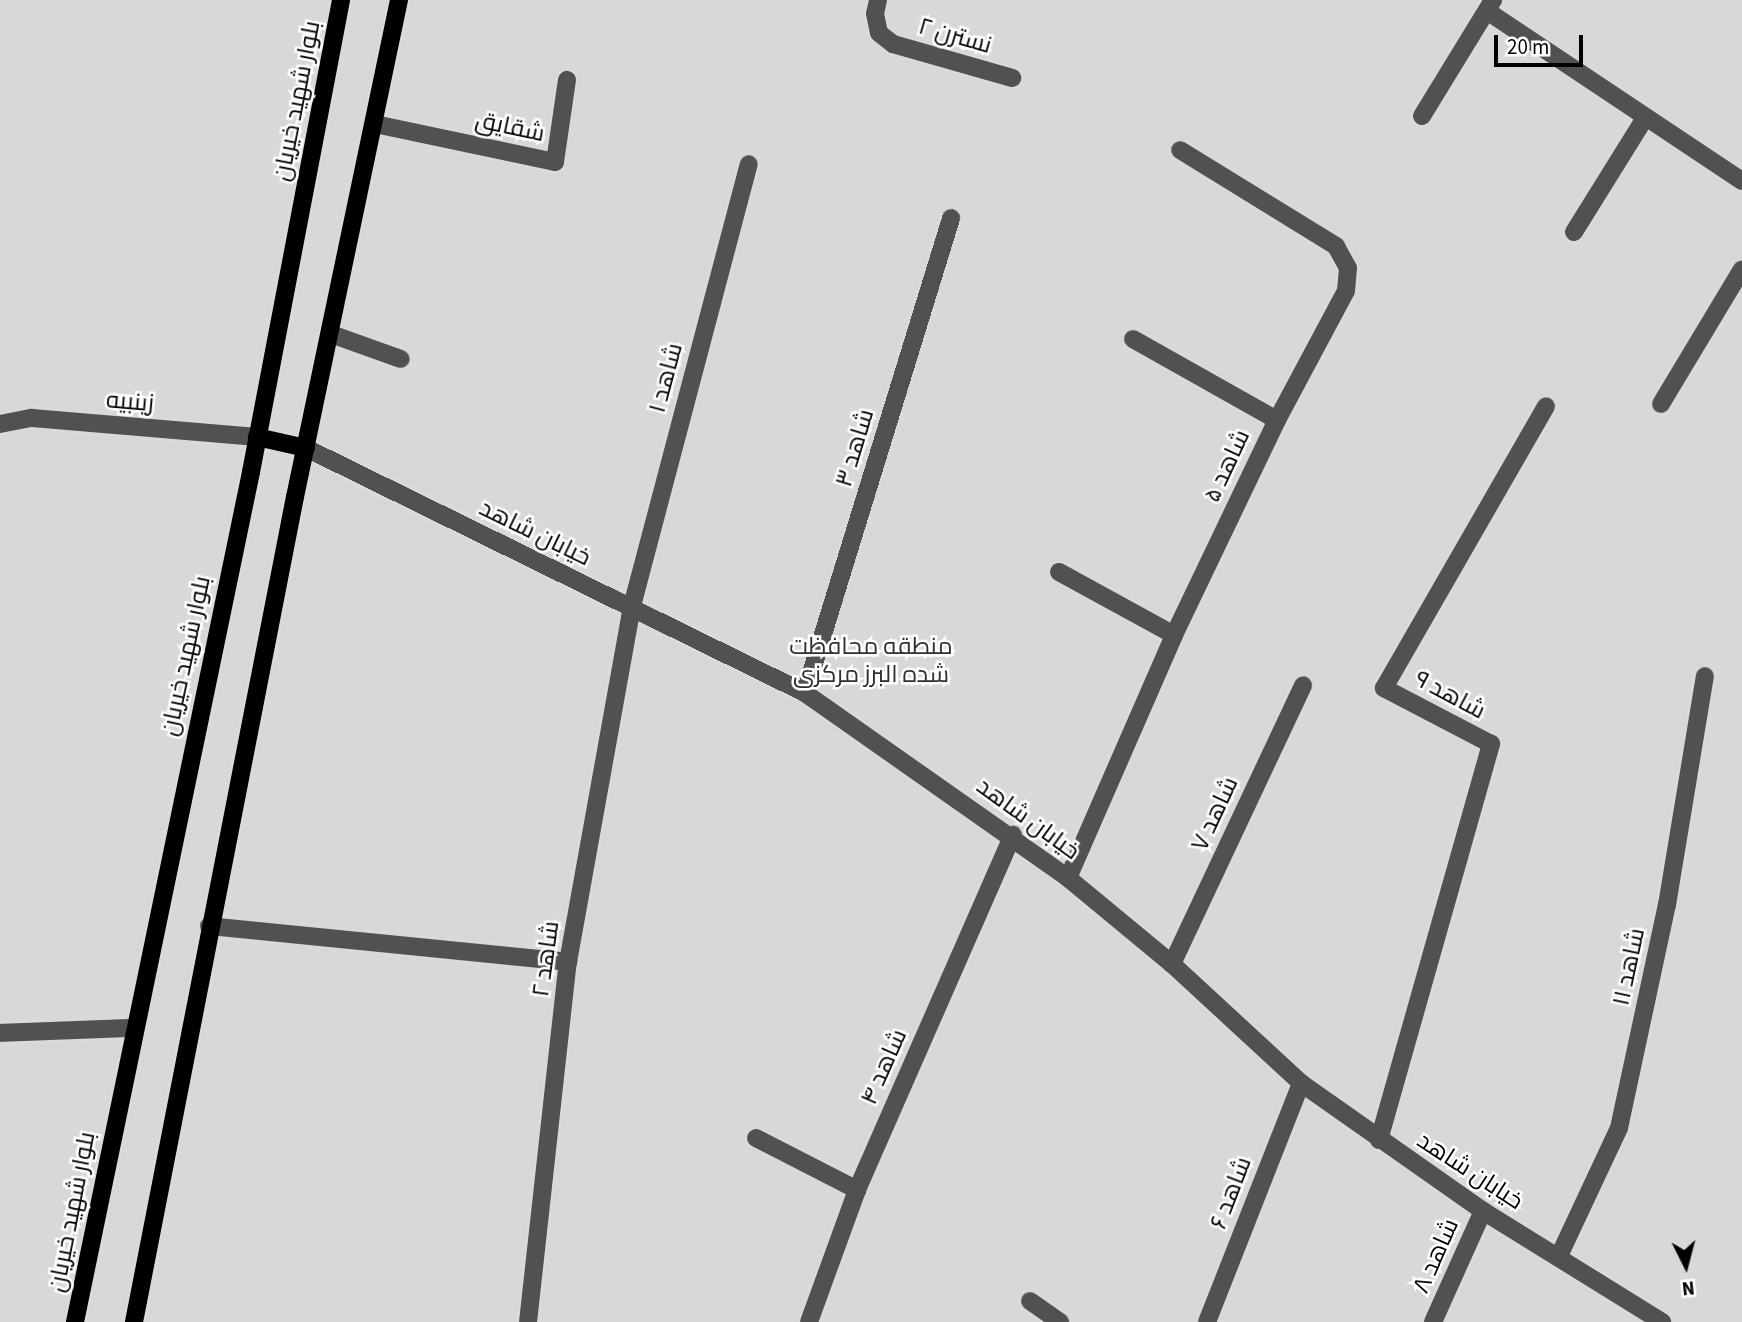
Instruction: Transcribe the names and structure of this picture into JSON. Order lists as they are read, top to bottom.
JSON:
{
  "streets": {
    "main road": ["بلوار شهید خیریان"],
    "street": [
      "نسترن ۲",
      "شقایق",
      "شاهد ۱",
      "زینبیه",
      "شاهد ۳",
      "شاهد ۵",
      "خیابان شاهد",
      "شاهد ۹",
      "شاهد ۷",
      "شاهد ۲",
      "شاهد ۱۱",
      "شاهد ۴",
      "شاهد ۶",
      "شاهد ۸"
    ]
  },
  "crossings": [
    ["بلوار شهید خیریان", "زینبیه"],
    ["شاهد ۱", "خیابان شاهد"],
    ["شاهد ۱", "شاهد ۲"],
    ["شاهد ۳", "خیابان شاهد"],
    ["شاهد ۵", "خیابان شاهد"],
    ["خیابان شاهد", "شاهد ۹"],
    ["خیابان شاهد", "شاهد ۷"],
    ["خیابان شاهد", "شاهد ۲"],
    ["خیابان شاهد", "شاهد ۱۱"],
    ["خیابان شاهد", "شاهد ۴"],
    ["خیابان شاهد", "شاهد ۶"],
    ["خیابان شاهد", "شاهد ۸"]
  ],
  "parks": ["منطقه محافظت شده البرز مرکزی"],
  "scale_bar": "20 m",
  "north": "bottom"
}
